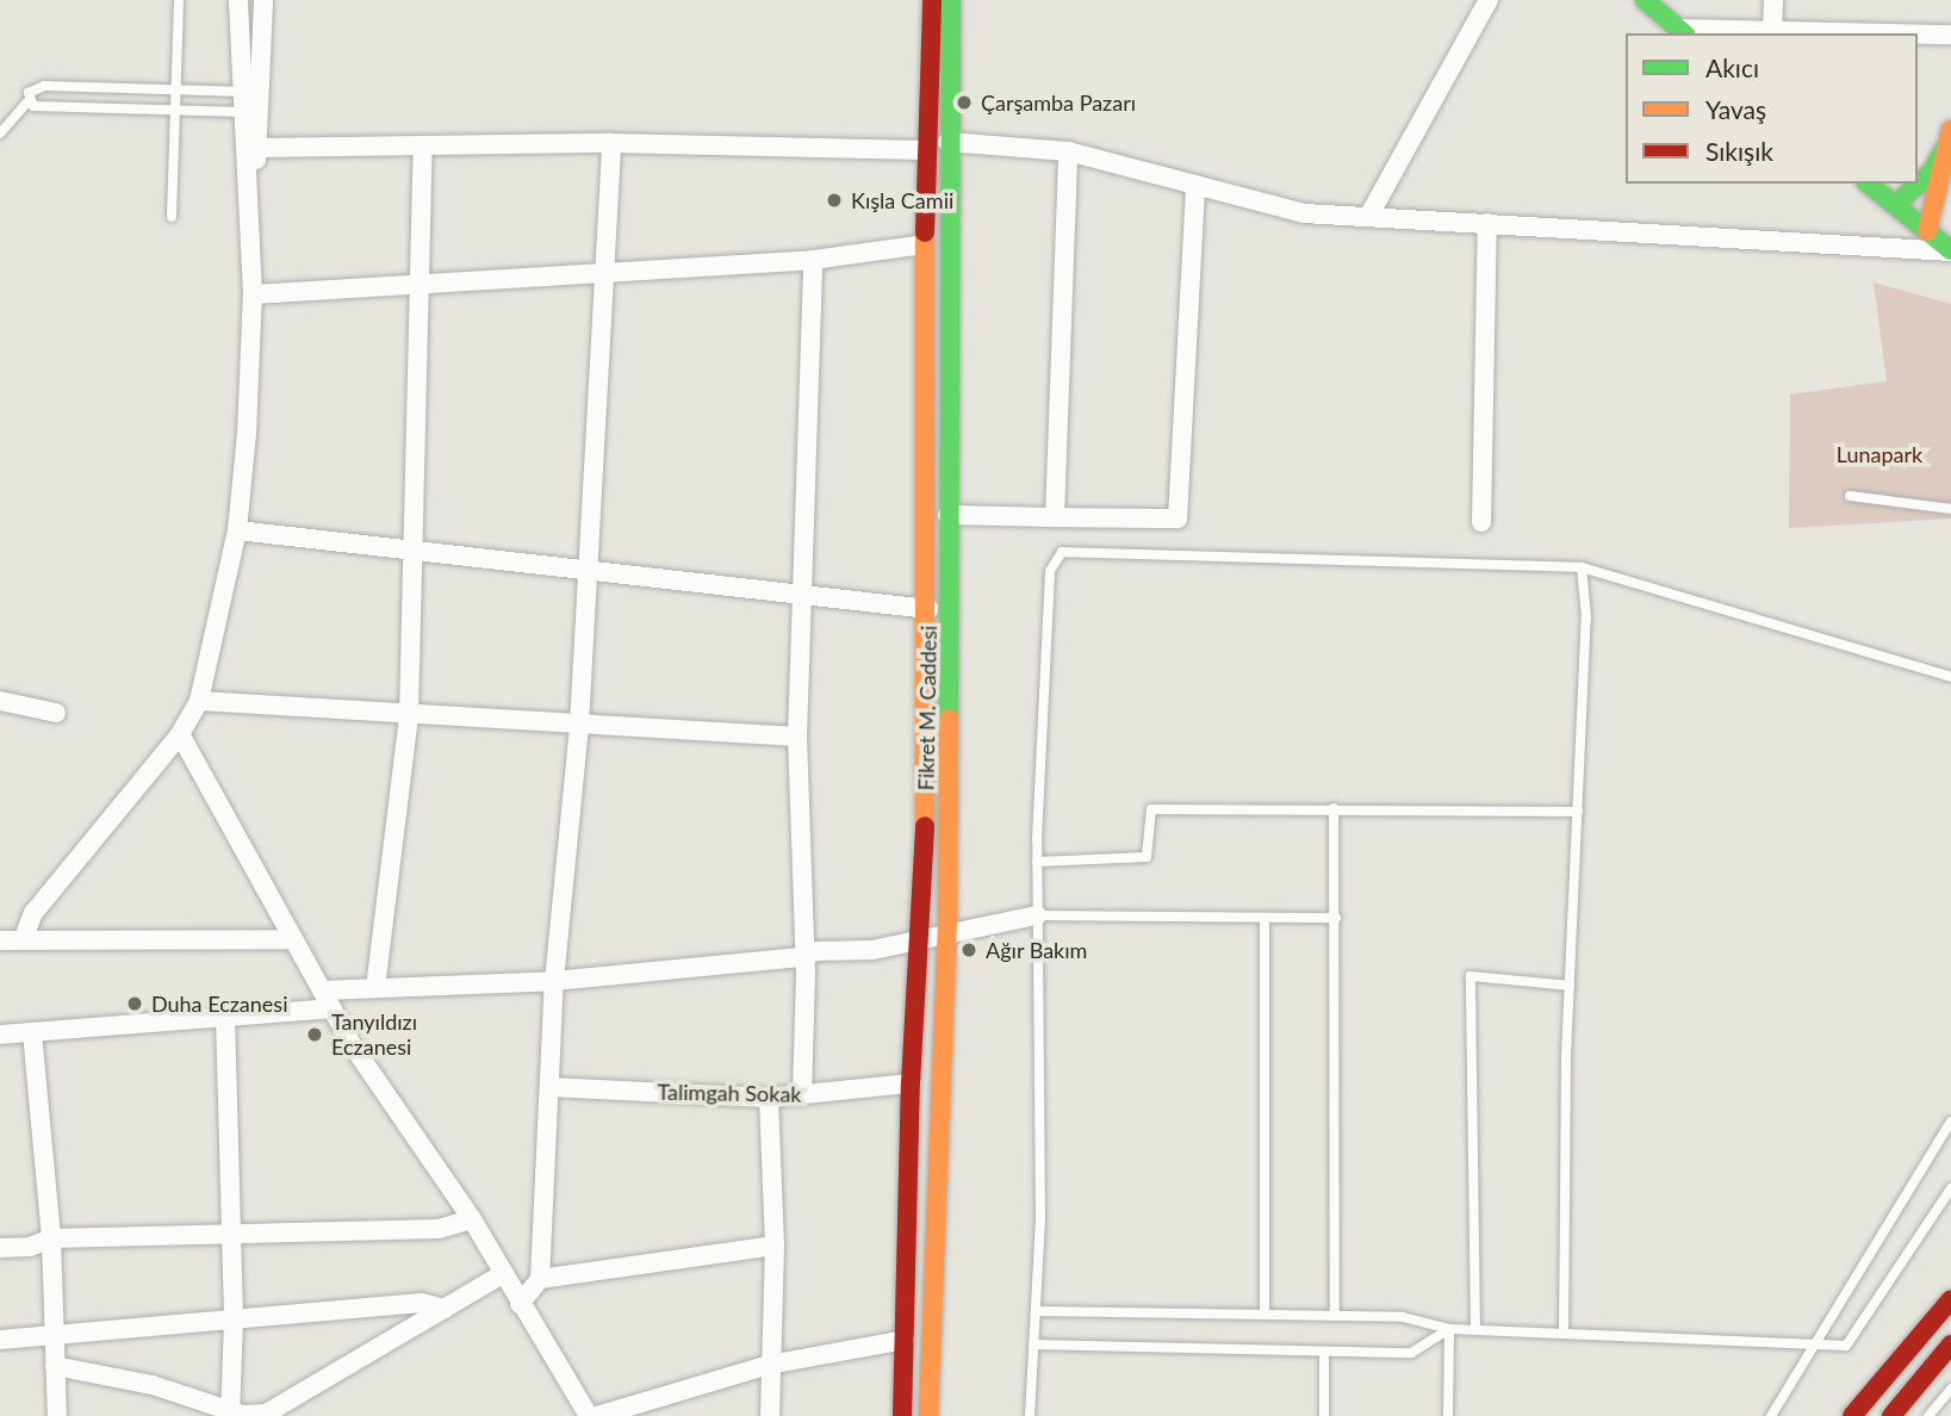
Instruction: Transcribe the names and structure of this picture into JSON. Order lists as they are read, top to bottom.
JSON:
{
  "streets": {
    "main road": ["Fikret M. Caddesi"],
    "street": ["Talimgah Sokak"]
  },
  "crossings": [
    ["Fikret M. Caddesi", "Talimgah Sokak"]
  ],
  "parks": ["Lunapark"],
  "places": [
    "Çarşamba Pazarı",
    "Kışla Camii",
    "Ağır Bakım",
    "Duha Eczanesi",
    "Tanyıldızı Eczanesi"
  ],
  "legend": ["Akıcı", "Yavaş", "Sıkışık"]
}
